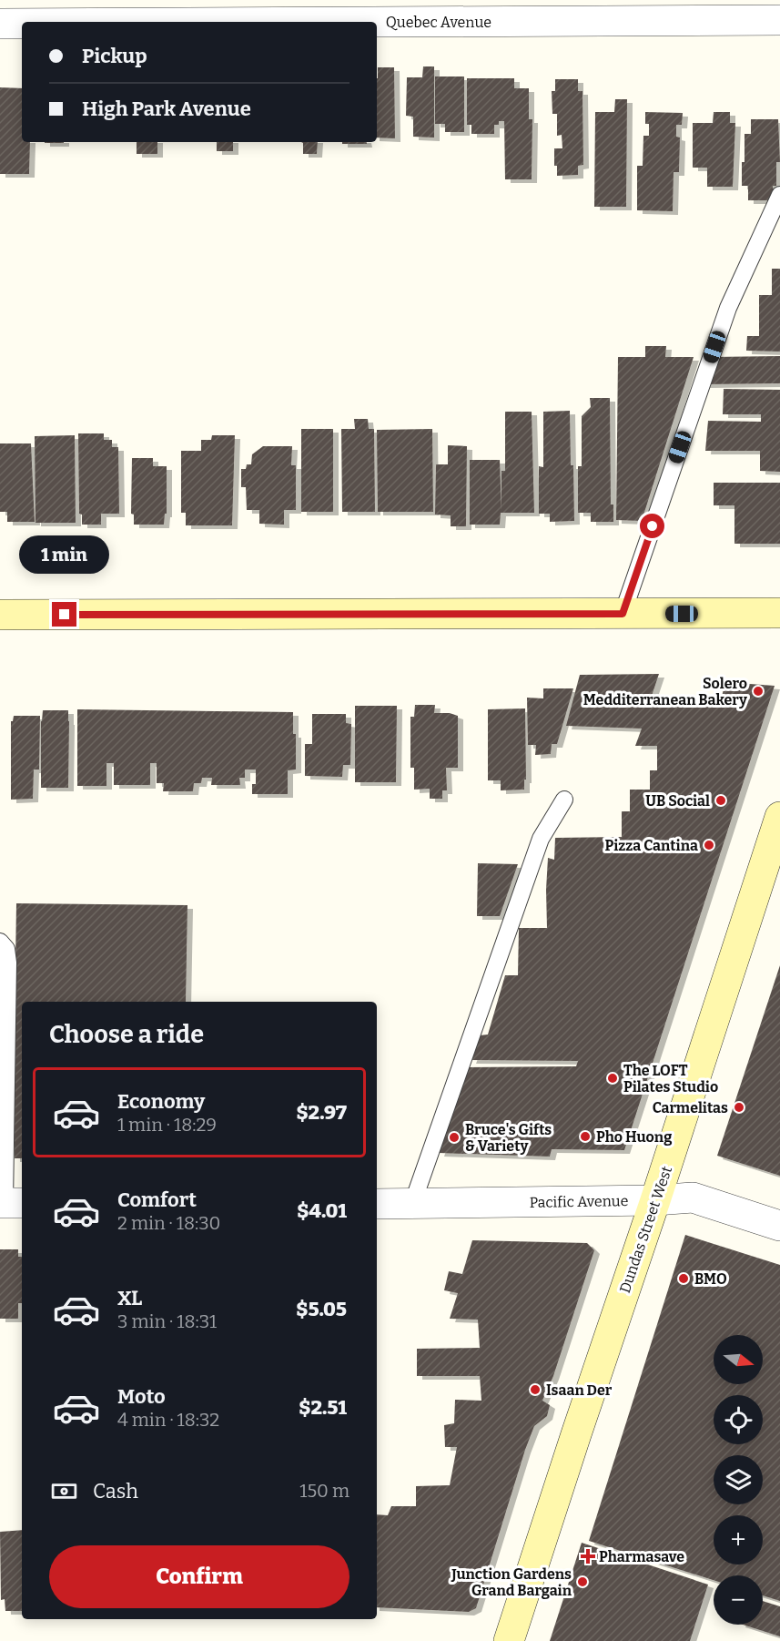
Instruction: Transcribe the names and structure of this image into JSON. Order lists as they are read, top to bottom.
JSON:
{
  "streets": {
    "main road": ["Dundas Street West"],
    "street": ["Quebec Avenue", "Pacific Avenue"]
  },
  "crossings": [
    ["Pacific Avenue", "Dundas Street West"]
  ],
  "places": {
    "other": [
      "Solero Medditerranean Bakery",
      "UB Social",
      "Pizza Cantina",
      "The LOFT Pilates Studio",
      "Carmelitas",
      "Pho Huong",
      "Bruce's Gifts & Variety",
      "BMO",
      "Isaan Der",
      "Junction Gardens Grand Bargain"
    ],
    "health": ["Pharmasave"]
  },
  "north": "right",
  "page": {
    "banner": ["Pickup", "High Park Avenue"],
    "bubble": "1 min",
    "heading": "Choose a ride",
    "list": [
      {
        "name": "Economy",
        "note": "1 min · 18:29",
        "value": "$2.97"
      },
      {
        "name": "Comfort",
        "note": "2 min · 18:30",
        "value": "$4.01"
      },
      {
        "name": "XL",
        "note": "3 min · 18:31",
        "value": "$5.05"
      },
      {
        "name": "Moto",
        "note": "4 min · 18:32",
        "value": "$2.51"
      }
    ],
    "map_buttons": ["+", "−"],
    "pay": ["Cash", "150 m"],
    "buttons": "Confirm"
  }
}
